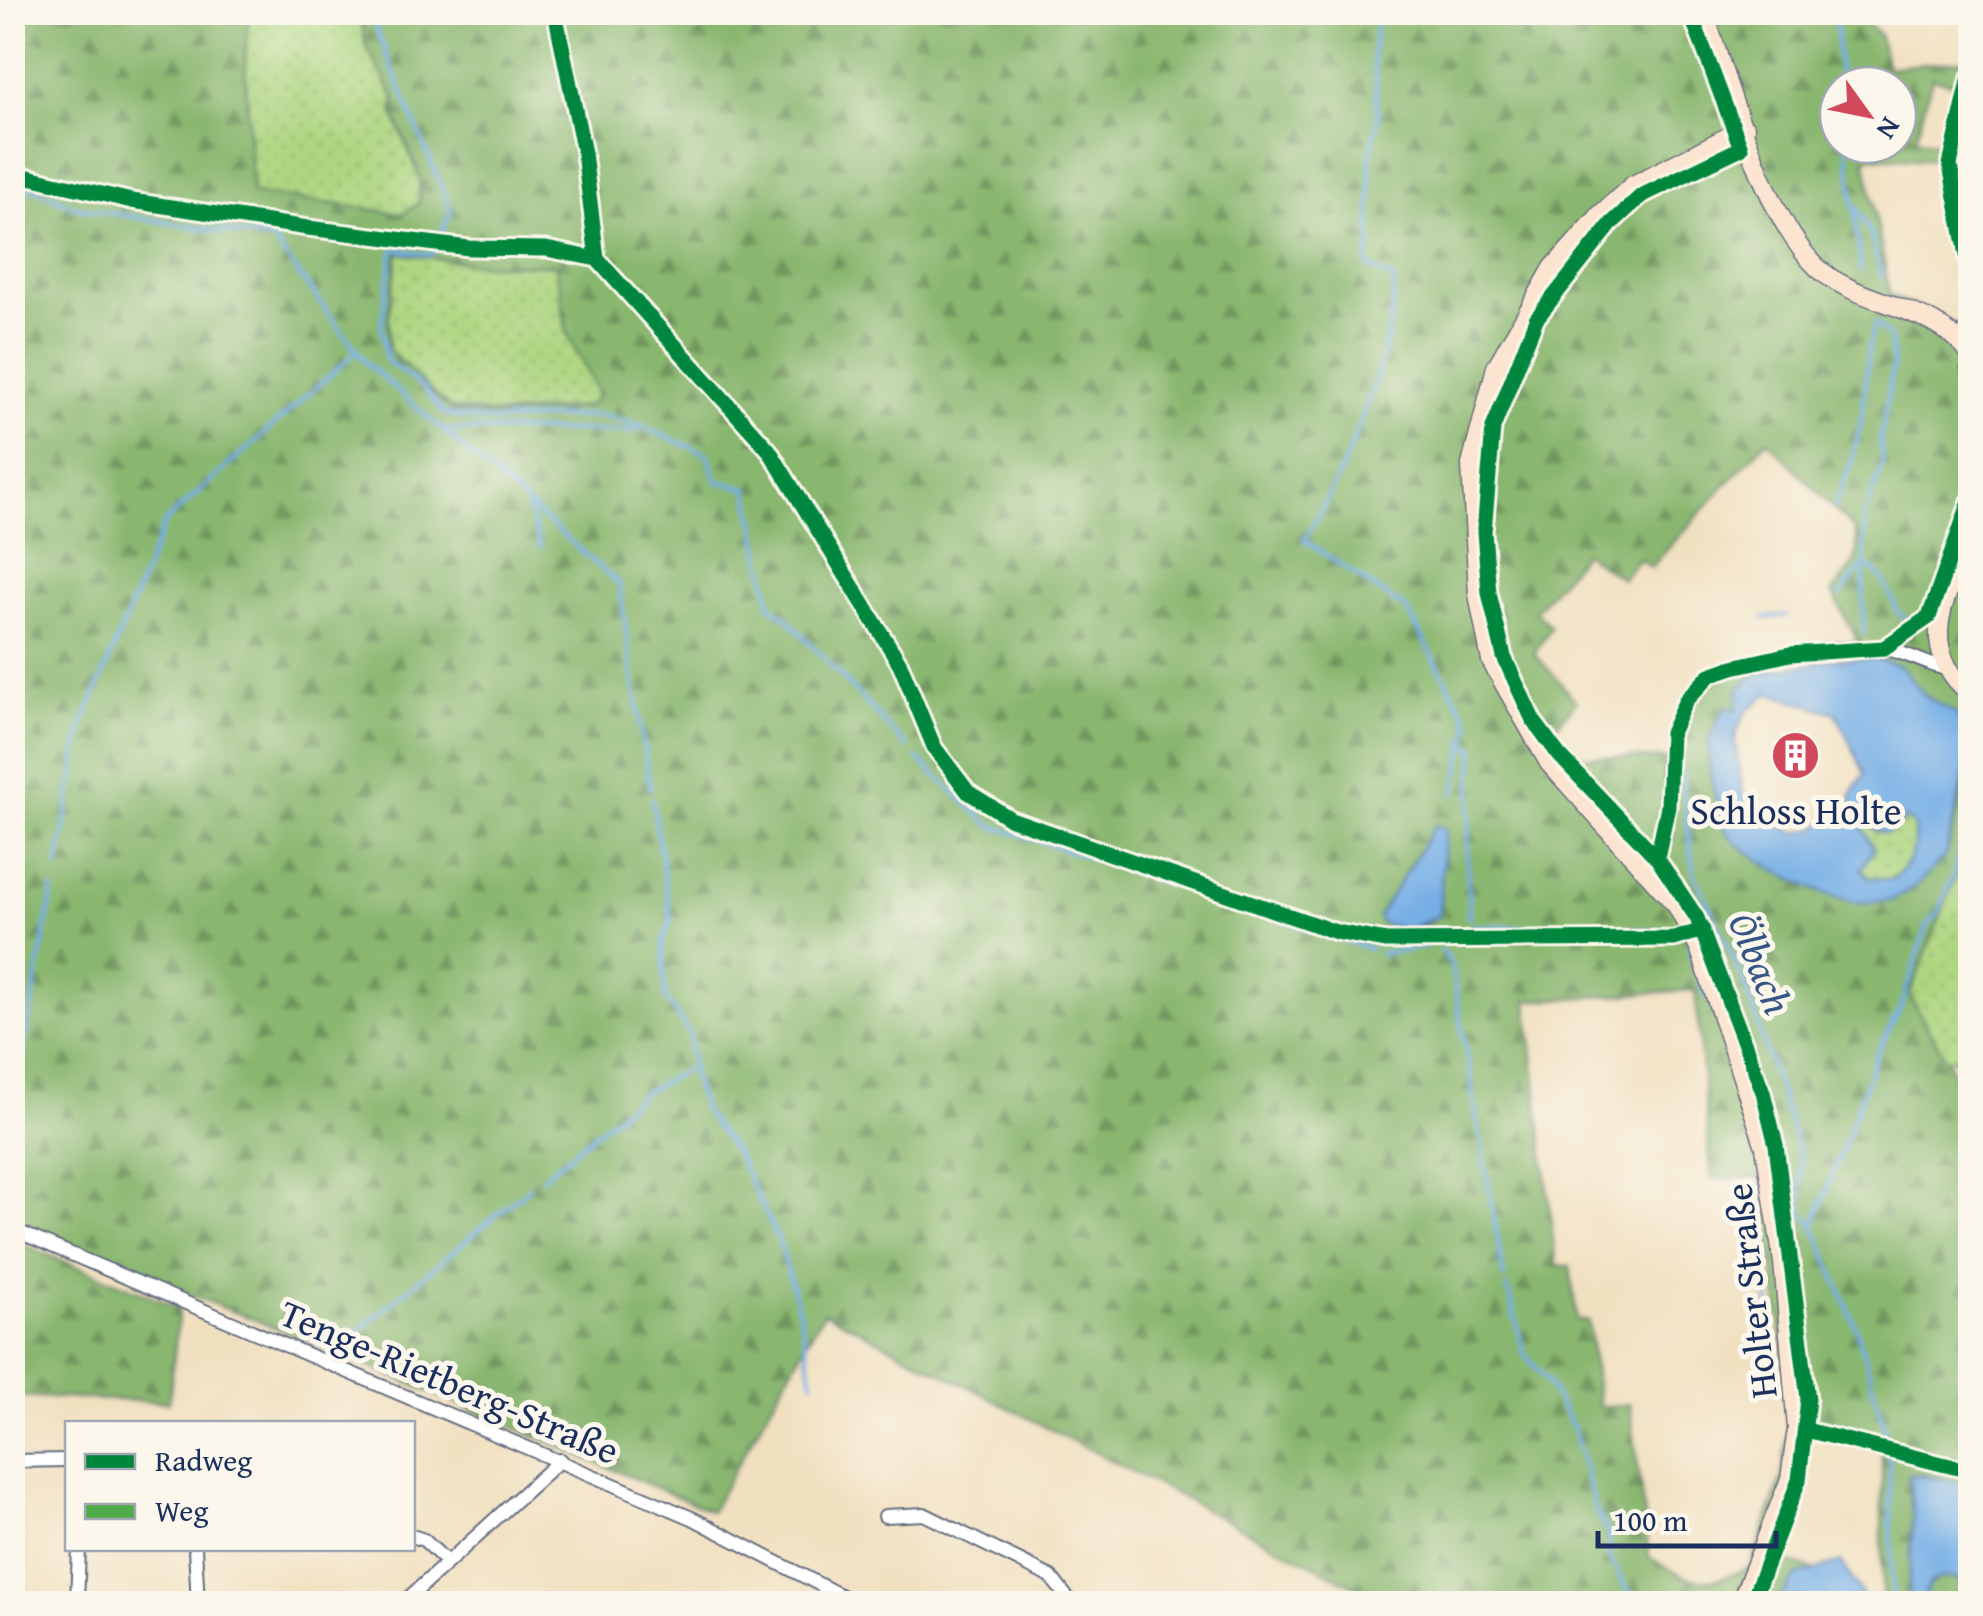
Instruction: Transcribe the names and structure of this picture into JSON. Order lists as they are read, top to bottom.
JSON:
{
  "streets": {
    "street": ["Holter Straße", "Tenge-Rietberg-Straße"]
  },
  "water": ["Ölbach"],
  "places": {
    "building": ["Schloss Holte"]
  },
  "legend": ["Radweg", "Weg"],
  "scale_bar": "100 m",
  "north": "bottom right"
}
